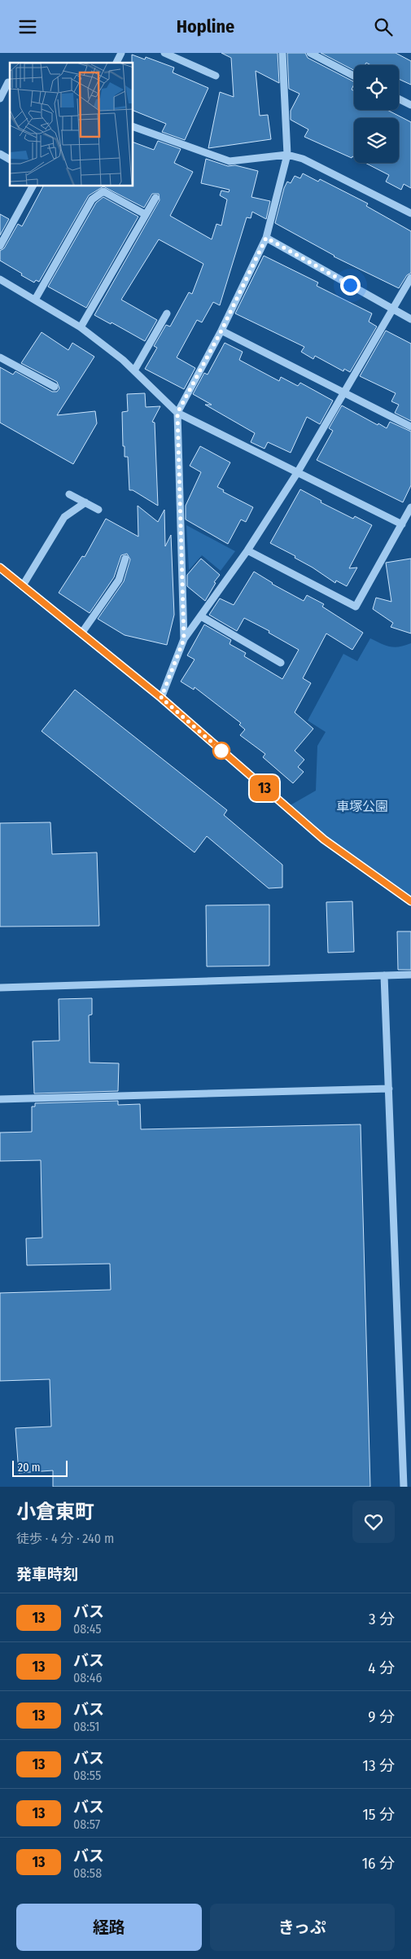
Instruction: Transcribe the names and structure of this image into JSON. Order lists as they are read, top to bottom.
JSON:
{
  "parks": ["車塚公園"],
  "lines": ["bus line 13"],
  "scale_bar": "20 m",
  "page": {
    "header": "Hopline",
    "on_map": "13",
    "scale": "20 m",
    "heading": [
      ["小倉東町", "徒歩 · 4 分 · 240 m"],
      "発車時刻"
    ],
    "list": [
      {
        "mark": "13",
        "name": "バス",
        "note": "08:45",
        "value": "3 分"
      },
      {
        "mark": "13",
        "name": "バス",
        "note": "08:46",
        "value": "4 分"
      },
      {
        "mark": "13",
        "name": "バス",
        "note": "08:51",
        "value": "9 分"
      },
      {
        "mark": "13",
        "name": "バス",
        "note": "08:55",
        "value": "13 分"
      },
      {
        "mark": "13",
        "name": "バス",
        "note": "08:57",
        "value": "15 分"
      },
      {
        "mark": "13",
        "name": "バス",
        "note": "08:58",
        "value": "16 分"
      }
    ],
    "buttons": ["経路", "きっぷ"]
  }
}
